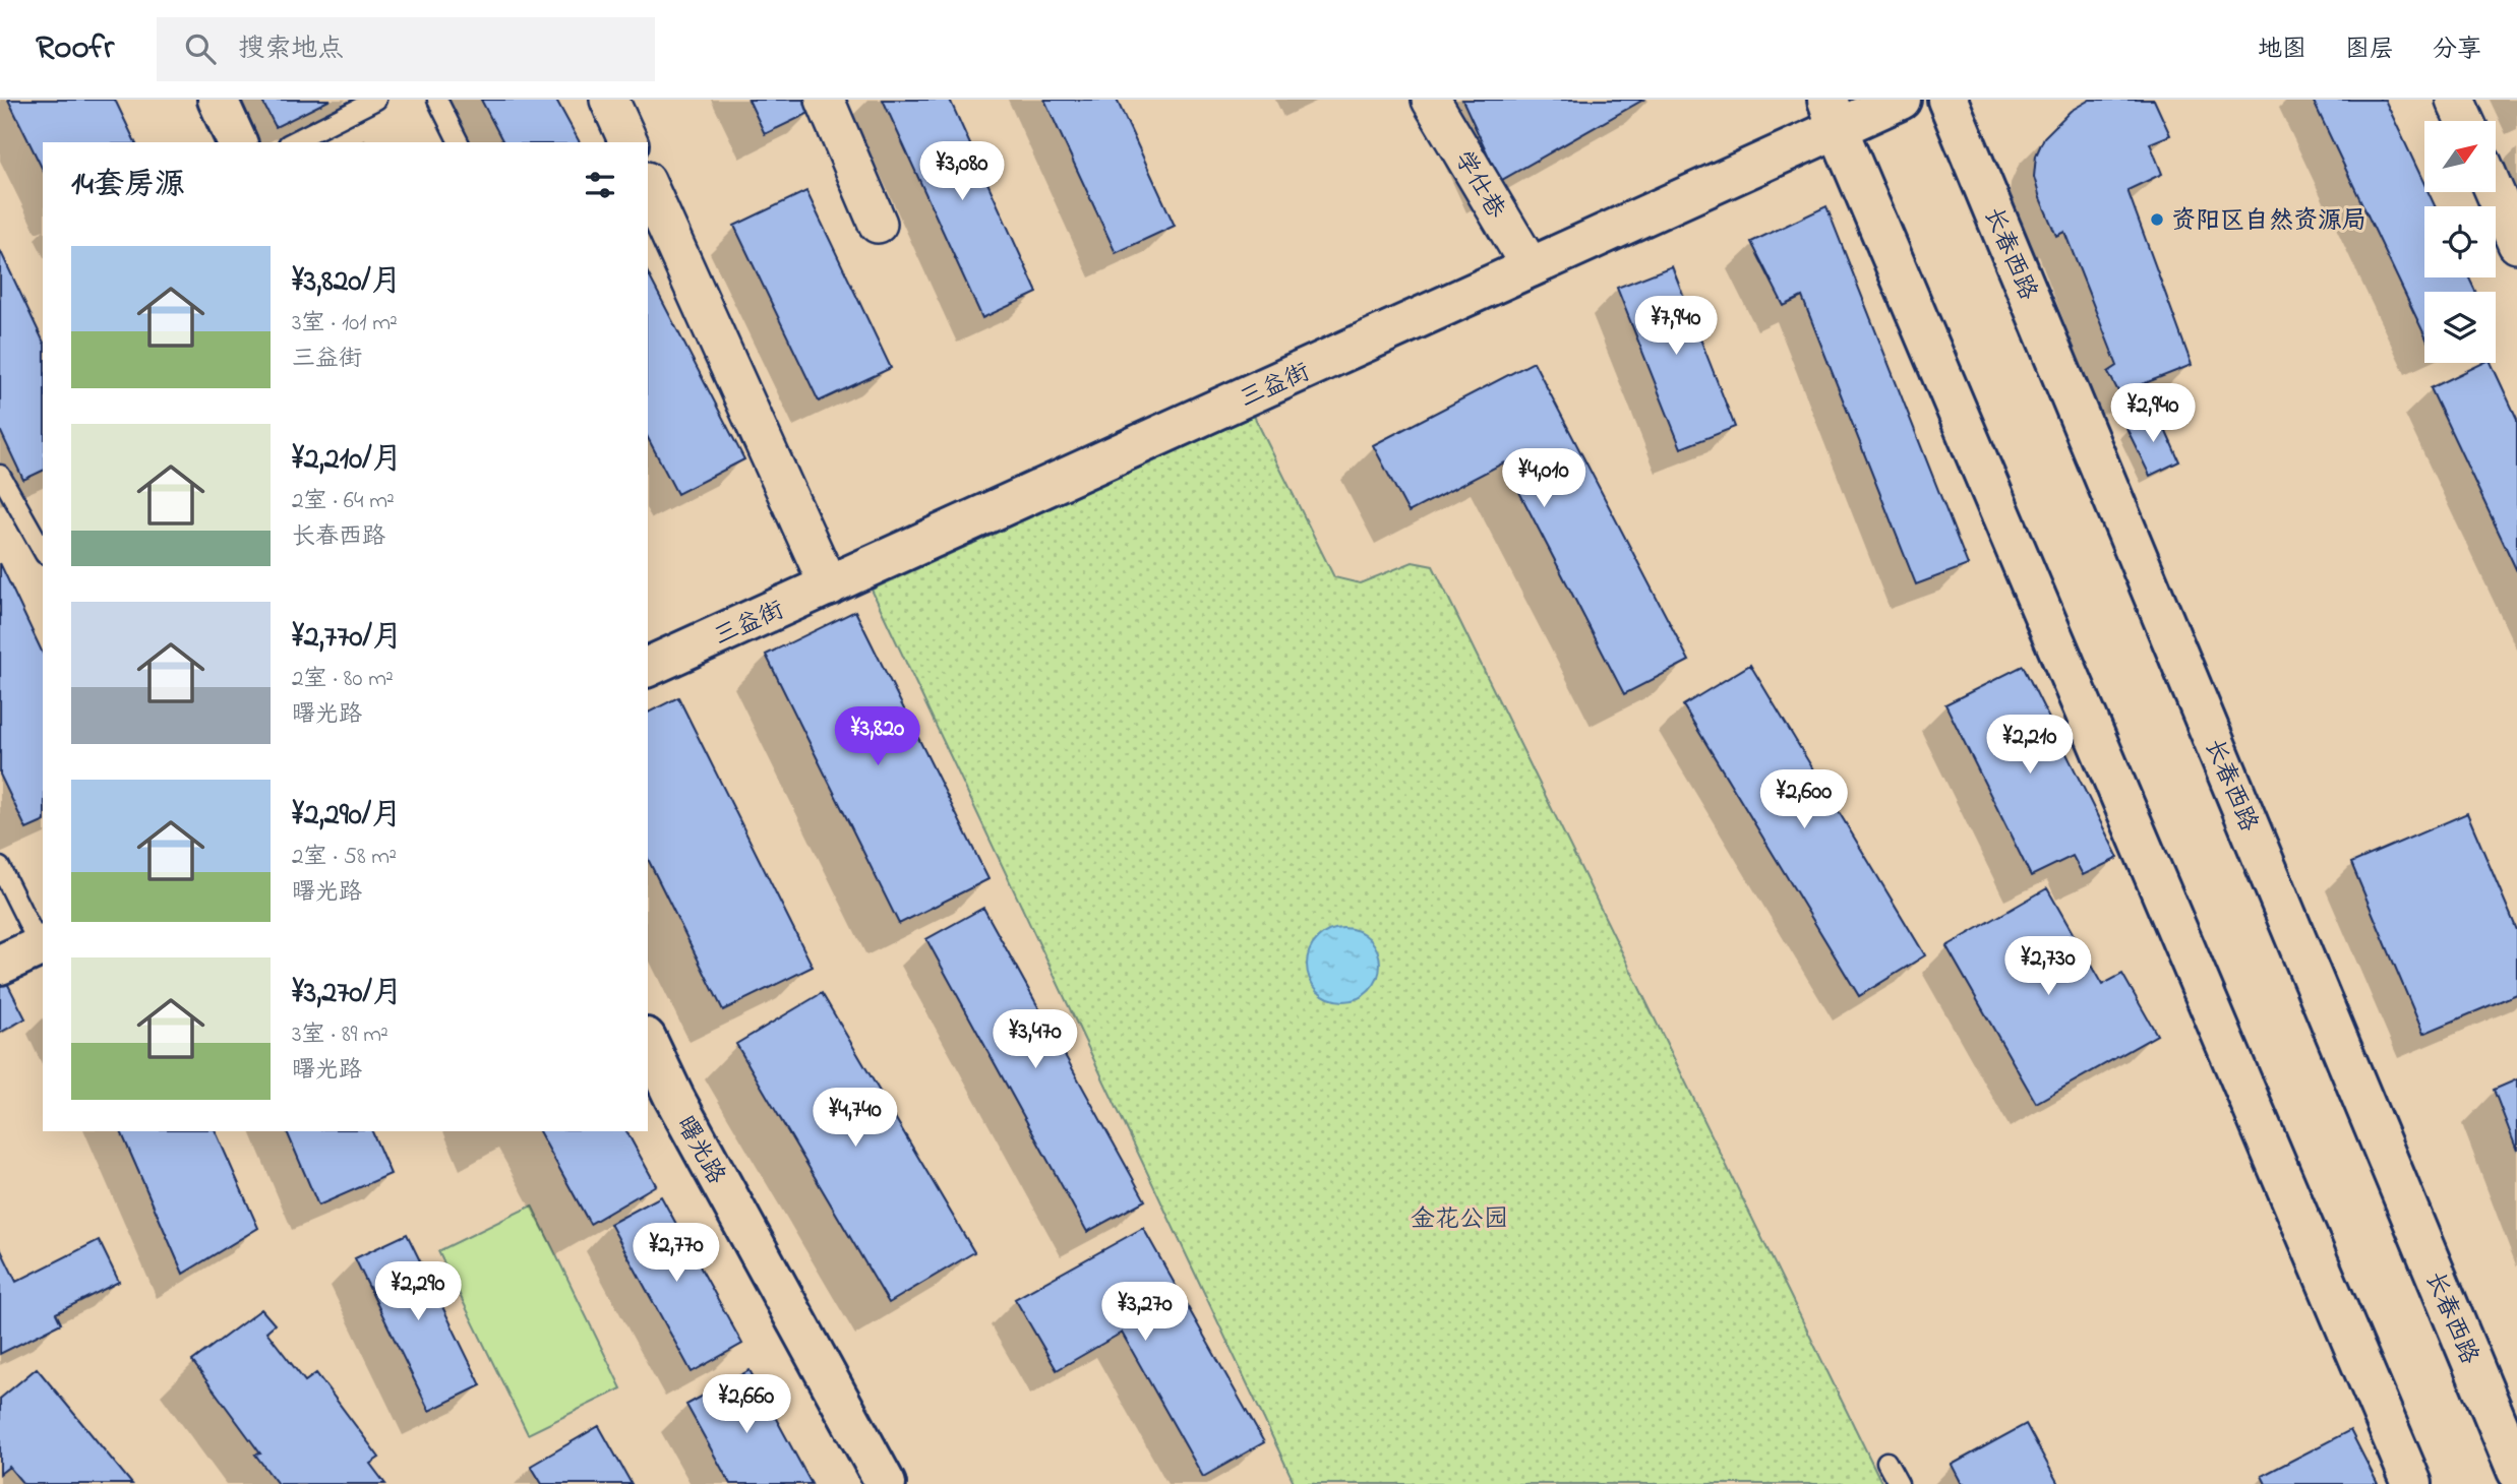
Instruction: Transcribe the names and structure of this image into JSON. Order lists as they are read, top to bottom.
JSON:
{
  "streets": {
    "main road": ["长春西路", "三益街", "曙光路"],
    "street": ["学仕巷"]
  },
  "crossings": [
    ["学仕巷", "三益街"]
  ],
  "parks": ["金花公园"],
  "places": ["资阳区自然资源局"],
  "north": "top right",
  "page": {
    "header": "Roofr",
    "search": "搜索地点",
    "nav": ["地图", "图层", "分享"],
    "price": [
      "¥3,080",
      "¥7,940",
      "¥2,940",
      "¥4,010",
      "¥3,820",
      "¥2,210",
      "¥2,600",
      "¥2,730",
      "¥3,470",
      "¥4,740",
      "¥2,770",
      "¥2,290",
      "¥3,270",
      "¥2,660"
    ],
    "heading": "14套房源",
    "list": [
      {
        "name": "¥3,820/月",
        "note": "3室 · 101 m² · 三益街"
      },
      {
        "name": "¥2,210/月",
        "note": "2室 · 64 m² · 长春西路"
      },
      {
        "name": "¥2,770/月",
        "note": "2室 · 80 m² · 曙光路"
      },
      {
        "name": "¥2,290/月",
        "note": "2室 · 58 m² · 曙光路"
      },
      {
        "name": "¥3,270/月",
        "note": "3室 · 89 m² · 曙光路"
      }
    ]
  }
}
